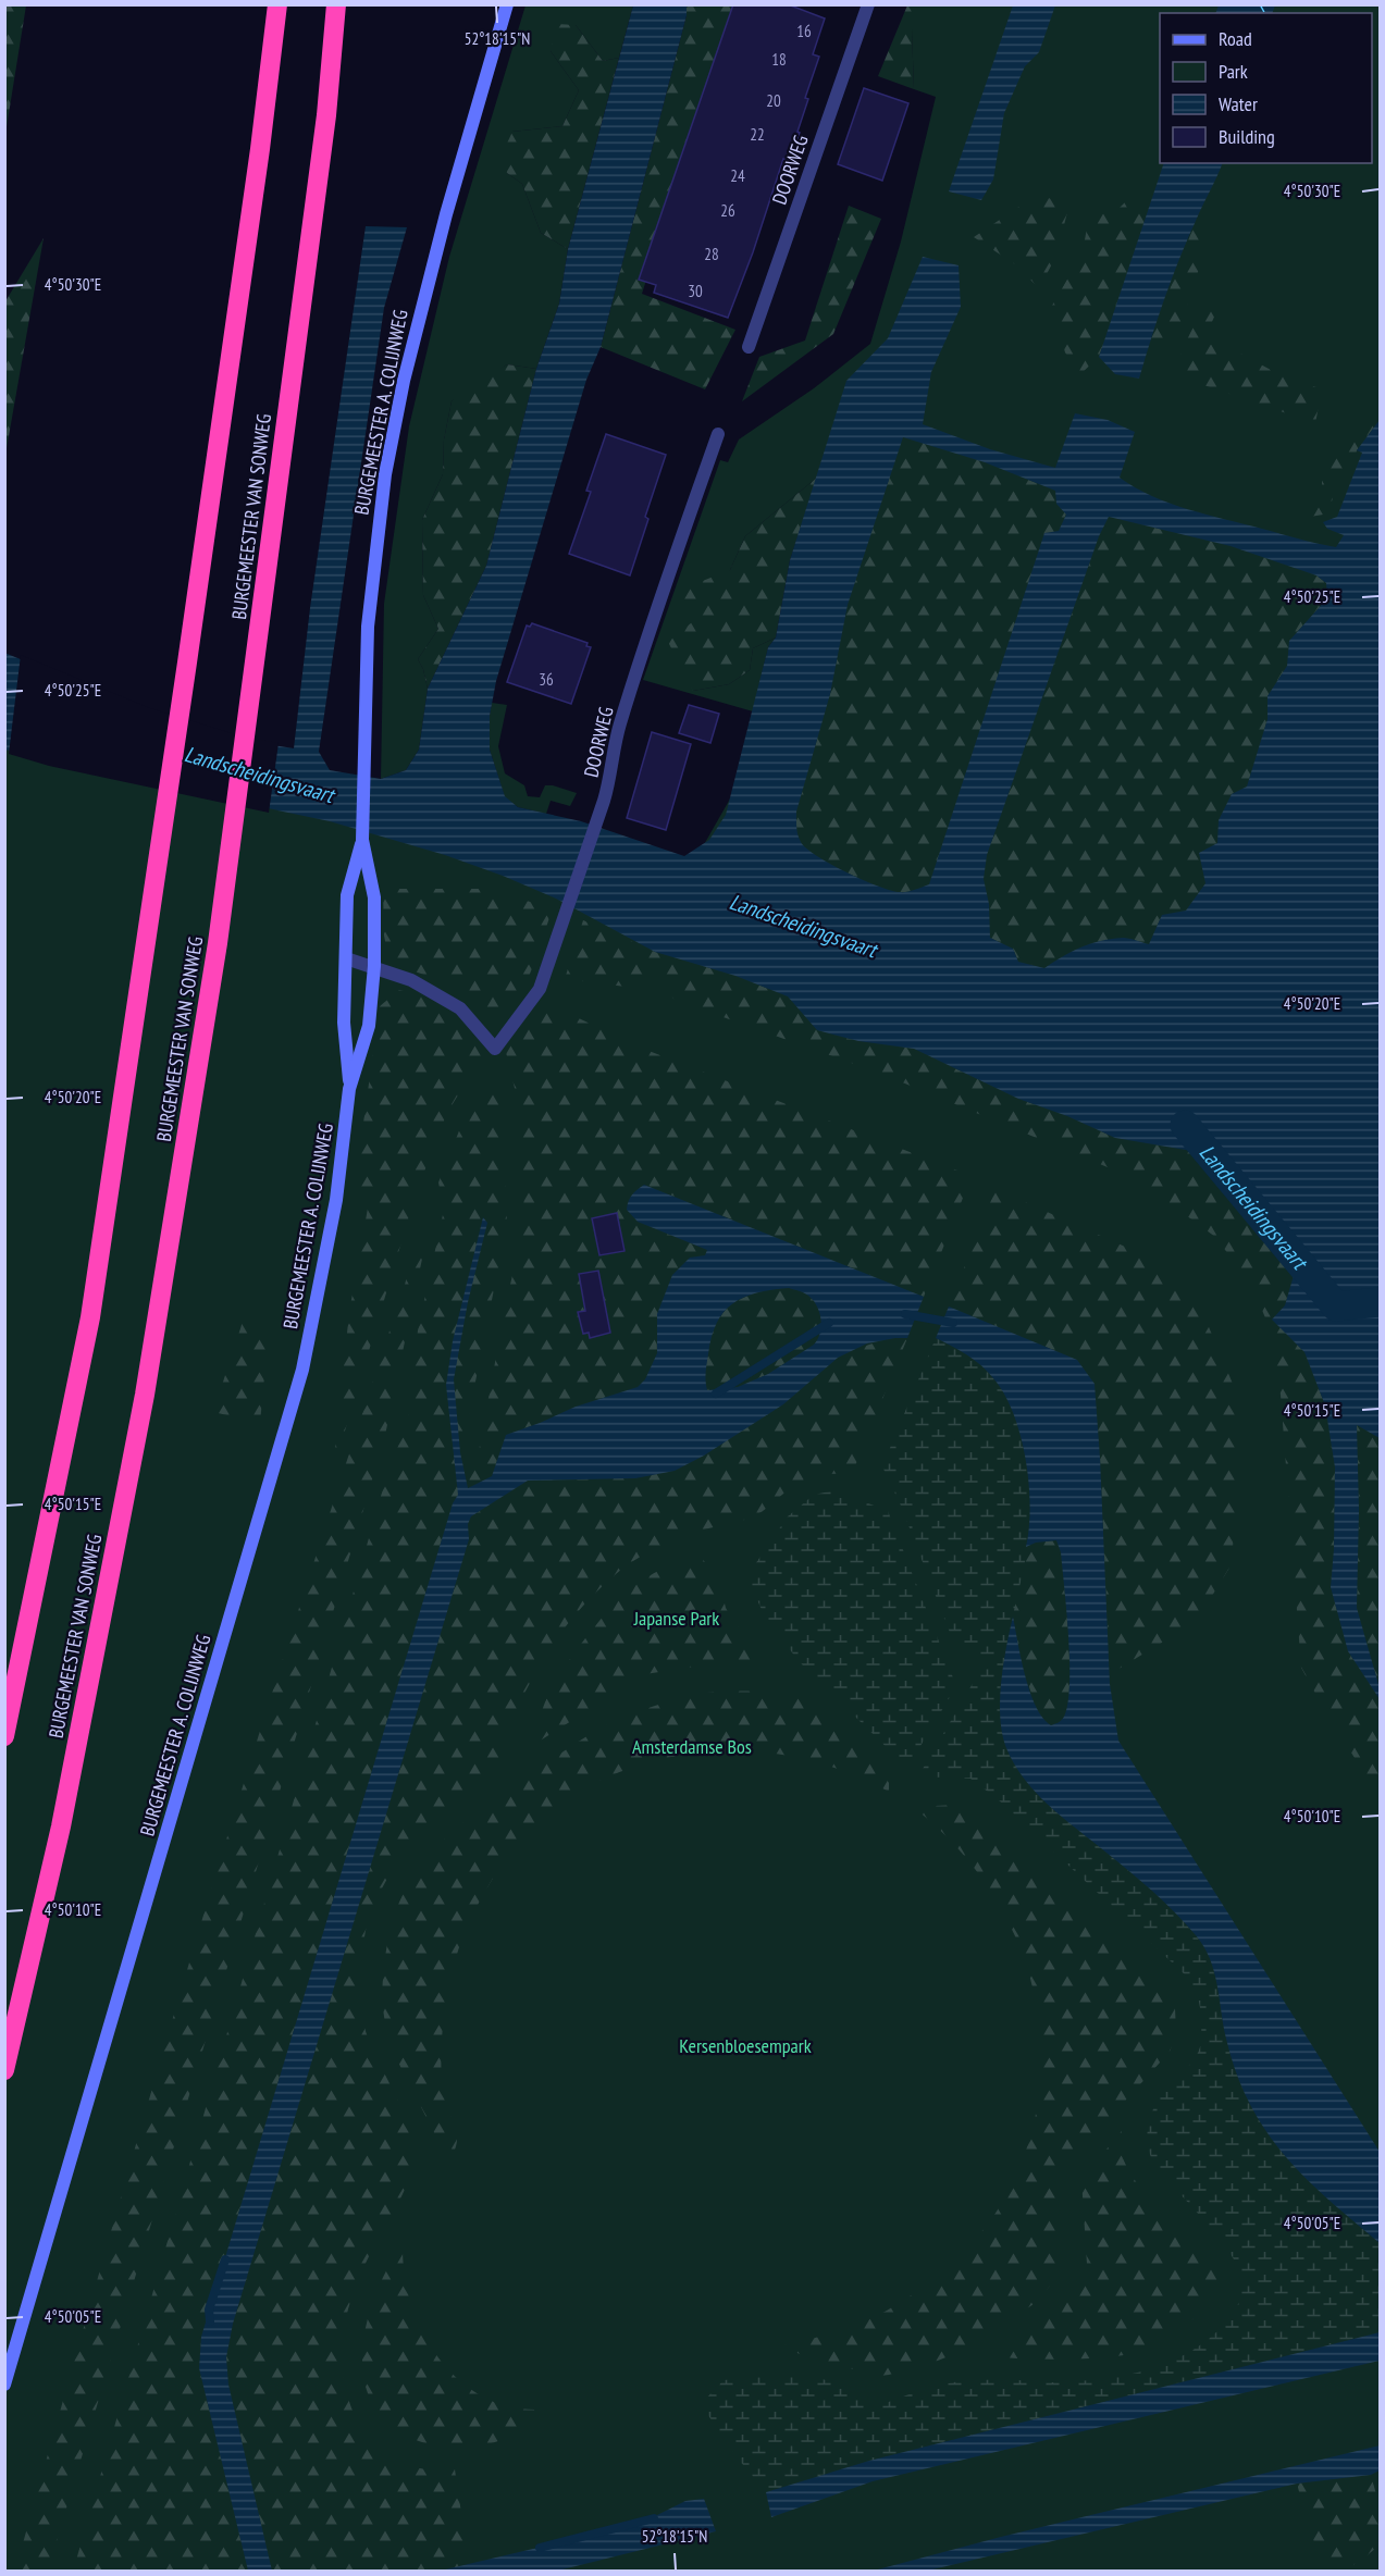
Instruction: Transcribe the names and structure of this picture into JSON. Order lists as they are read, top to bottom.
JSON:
{
  "streets": {
    "highway": ["BURGEMEESTER VAN SONWEG"],
    "street": ["DOORWEG", "BURGEMEESTER A. COLIJNWEG"]
  },
  "crossings": [
    ["DOORWEG", "BURGEMEESTER A. COLIJNWEG"]
  ],
  "water": ["Landscheidingsvaart"],
  "parks": ["Japanse Park", "Amsterdamse Bos", "Kersenbloesempark"],
  "house_numbers": [
    "16",
    "18",
    "20",
    "22",
    "24",
    "26",
    "28",
    "30",
    "36"
  ],
  "legend": [
    "Road",
    "Park",
    "Water",
    "Building"
  ],
  "coordinates": [
    "52°18'15\"N",
    "4°50'30\"E",
    "4°50'25\"E",
    "4°50'20\"E",
    "4°50'15\"E",
    "4°50'10\"E",
    "4°50'05\"E"
  ]
}
